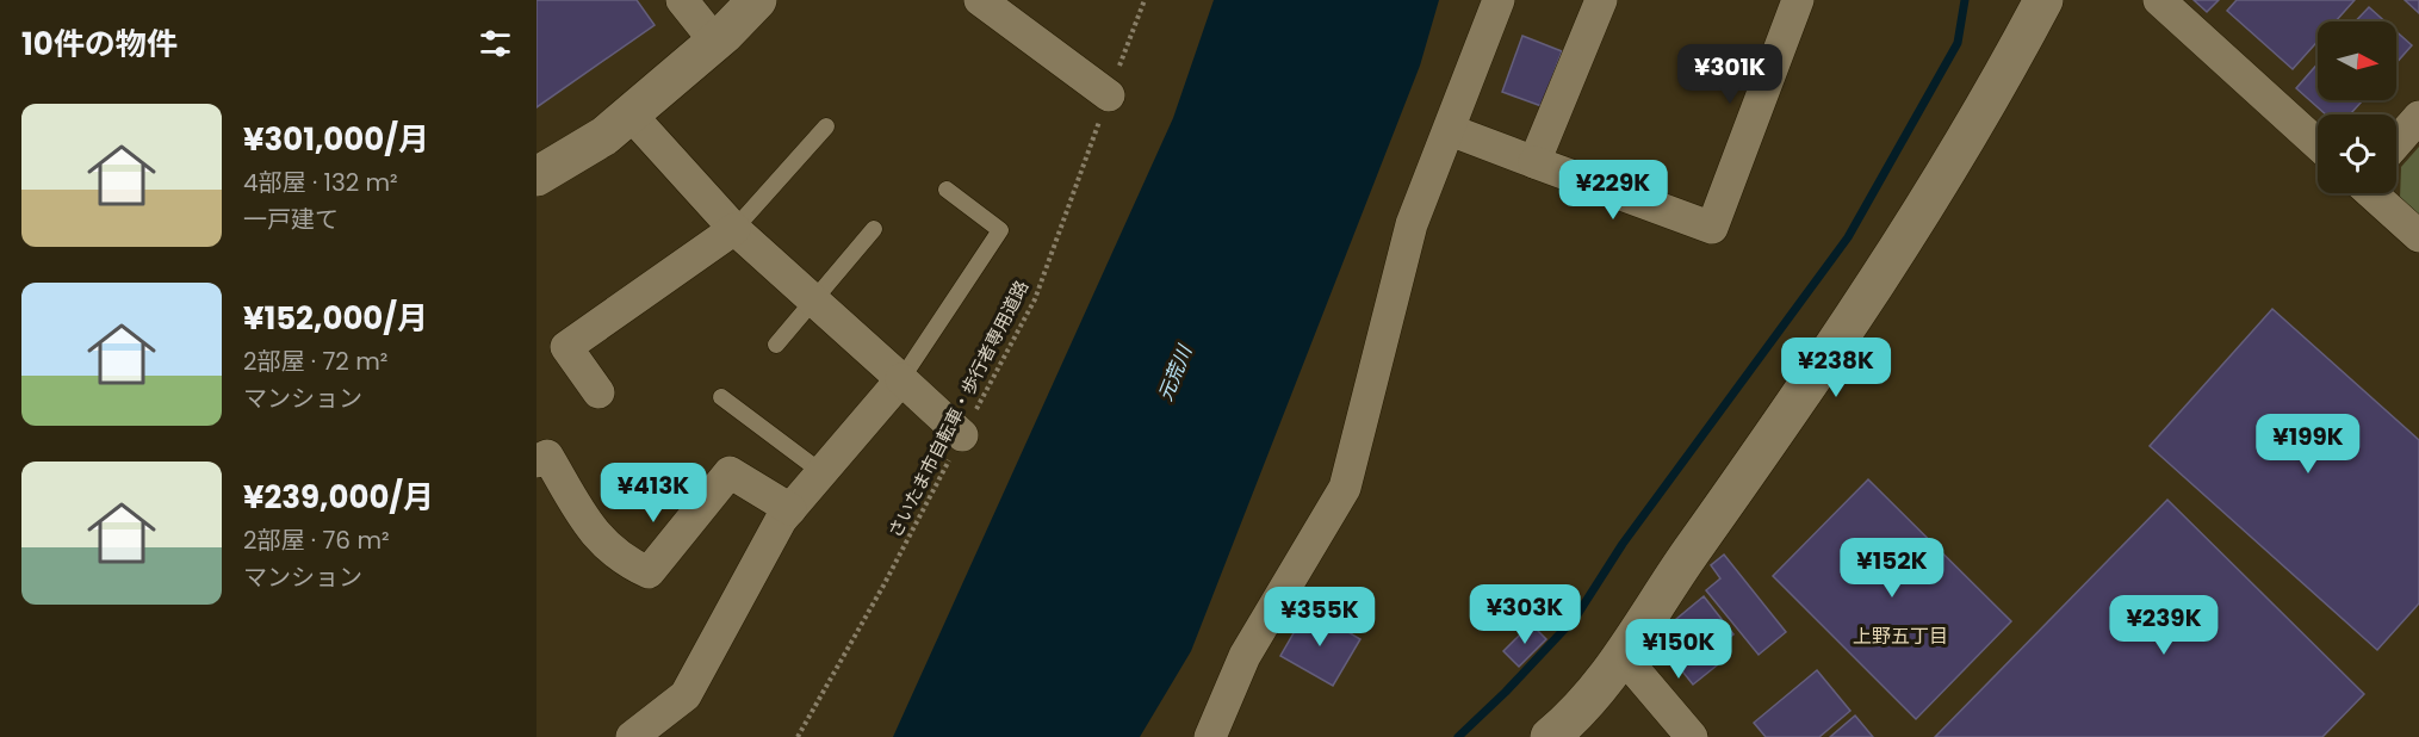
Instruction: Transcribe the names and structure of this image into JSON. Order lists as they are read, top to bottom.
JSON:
{
  "streets": {
    "path": ["さいたま市自転車・歩行者専用道路"]
  },
  "districts": ["上野五丁目"],
  "water": ["元荒川"],
  "north": "right",
  "page": {
    "heading": "10件の物件",
    "price": [
      "¥301K",
      "¥229K",
      "¥238K",
      "¥199K",
      "¥413K",
      "¥152K",
      "¥303K",
      "¥355K",
      "¥239K",
      "¥150K"
    ],
    "list": [
      {
        "name": "¥301,000/月",
        "note": "4部屋 · 132 m² · 一戸建て"
      },
      {
        "name": "¥152,000/月",
        "note": "2部屋 · 72 m² · マンション"
      },
      {
        "name": "¥239,000/月",
        "note": "2部屋 · 76 m² · マンション"
      }
    ]
  }
}
